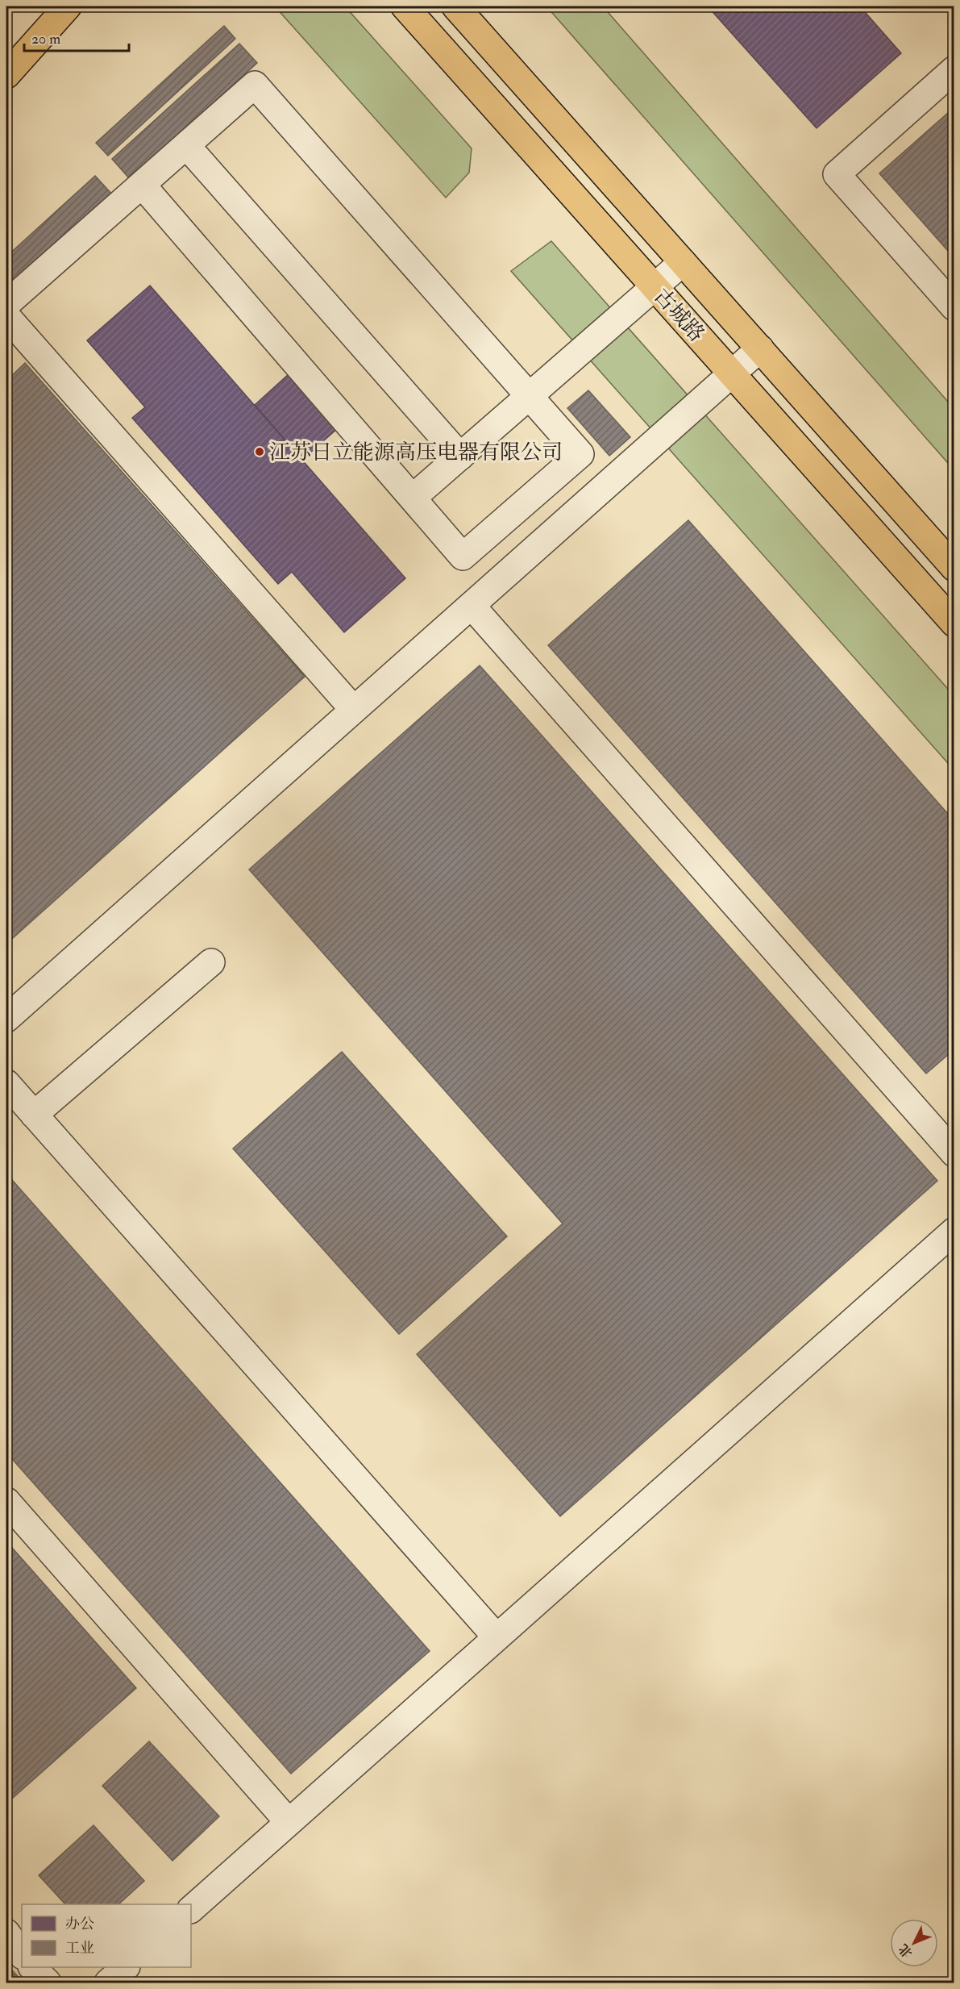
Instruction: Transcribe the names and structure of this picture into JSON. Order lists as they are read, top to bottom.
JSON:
{
  "streets": {
    "main road": ["古城路"]
  },
  "places": ["江苏日立能源高压电器有限公司"],
  "legend": ["办公", "工业"],
  "scale_bar": "20 m",
  "north": "bottom left"
}
